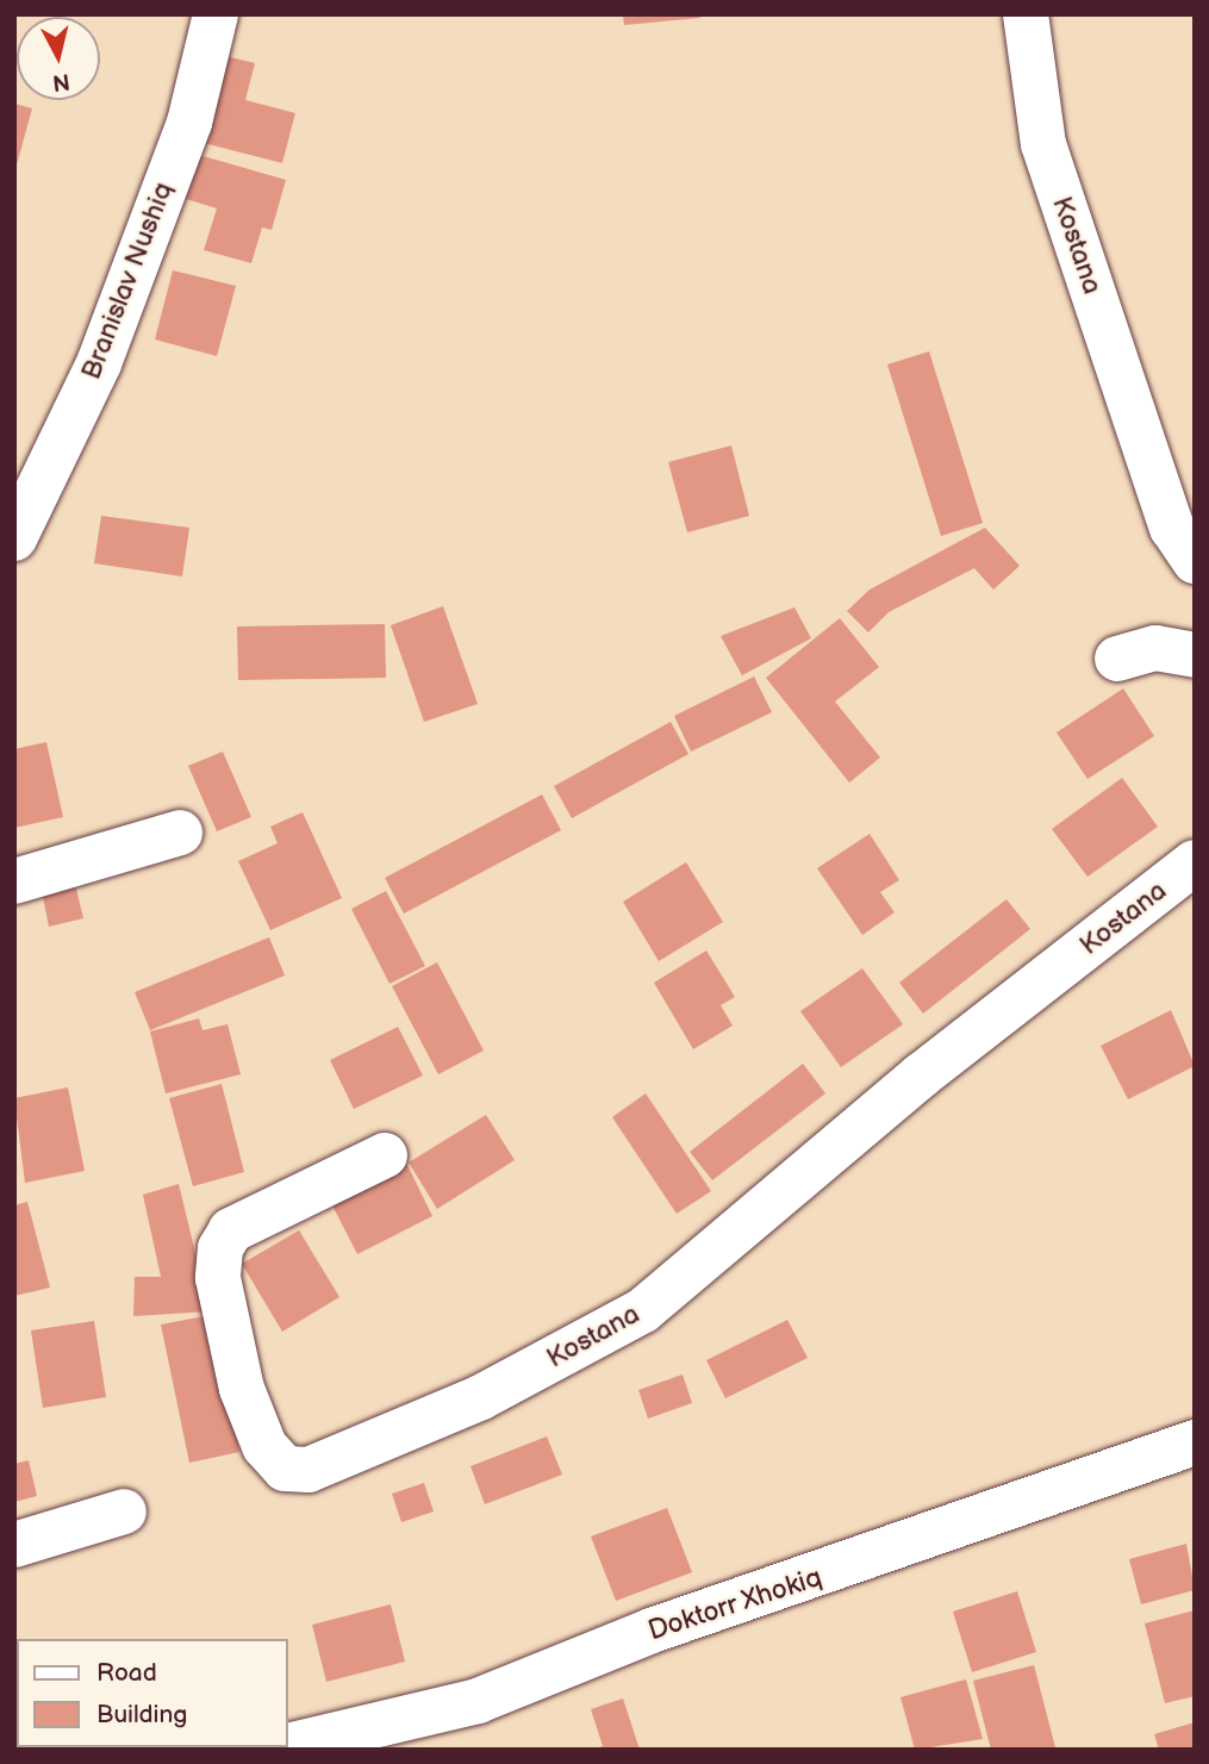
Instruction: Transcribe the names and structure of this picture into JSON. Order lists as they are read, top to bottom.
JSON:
{
  "streets": {
    "street": ["Kostana", "Branislav Nushiq", "Doktorr Xhokiq"]
  },
  "legend": ["Road", "Building"],
  "north": "bottom"
}
